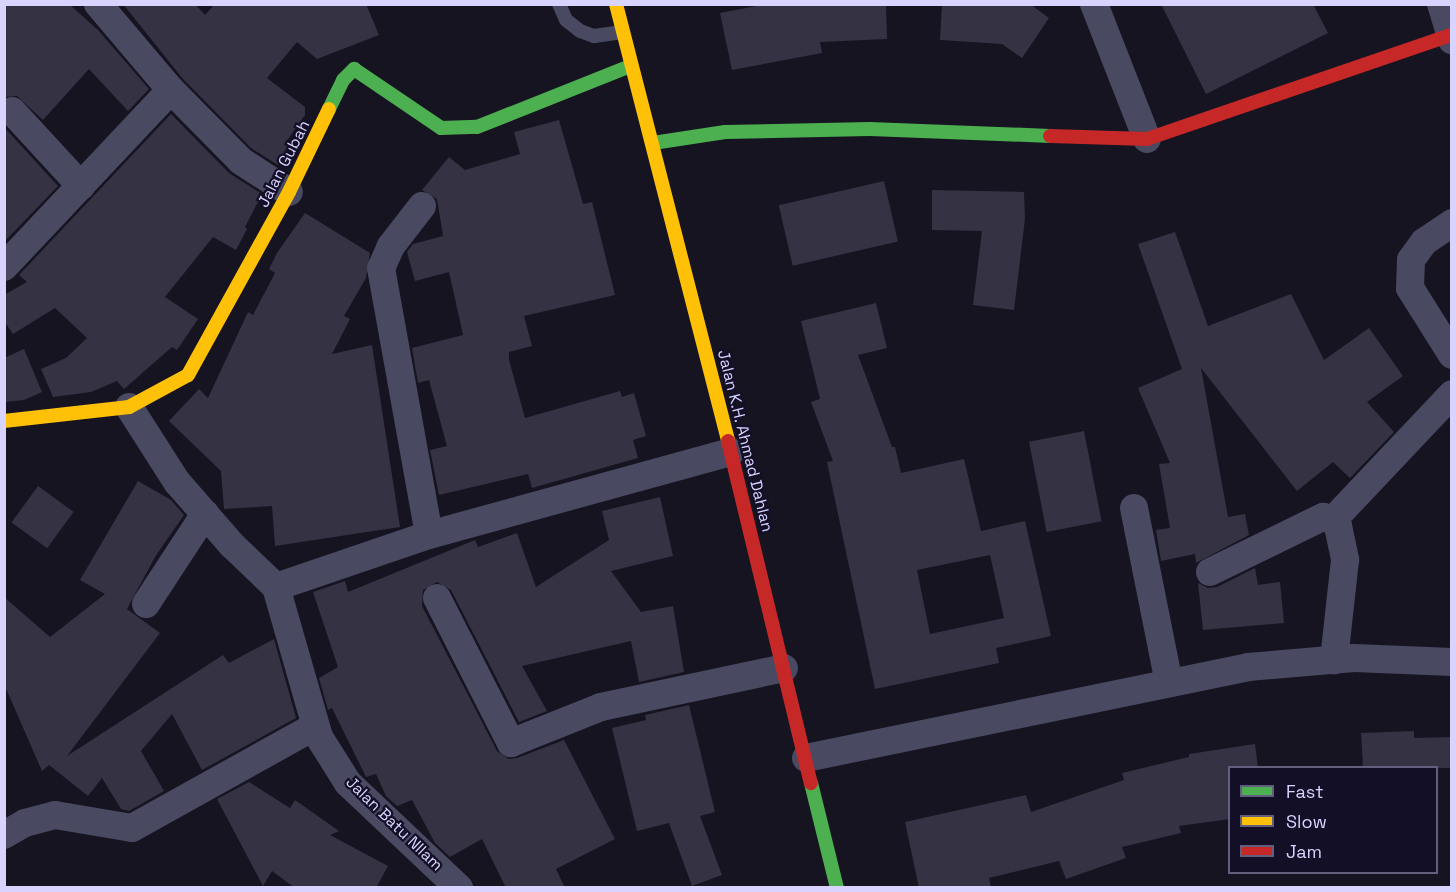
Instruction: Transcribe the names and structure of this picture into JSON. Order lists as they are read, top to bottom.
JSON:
{
  "streets": {
    "street": ["Jalan Gubah", "Jalan K.H. Ahmad Dahlan", "Jalan Batu NIlam"]
  },
  "crossings": [
    ["Jalan Gubah", "Jalan K.H. Ahmad Dahlan"]
  ],
  "legend": ["Fast", "Slow", "Jam"]
}
